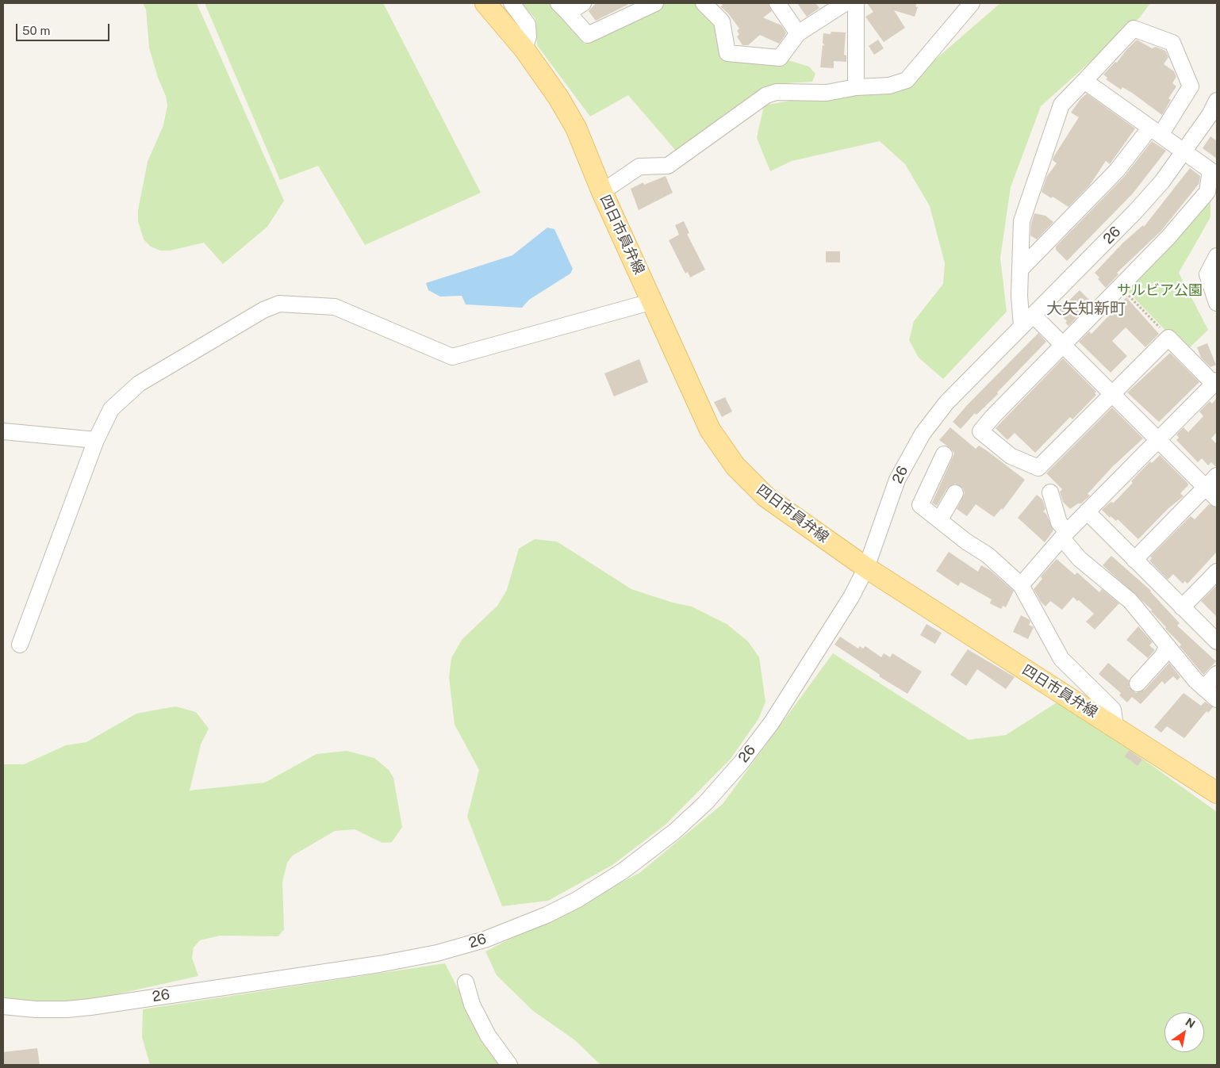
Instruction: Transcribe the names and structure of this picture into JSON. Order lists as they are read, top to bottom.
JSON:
{
  "streets": {
    "main road": ["四日市員弁線"],
    "street": ["26"]
  },
  "crossings": [
    ["四日市員弁線", "26"]
  ],
  "districts": ["大矢知新町"],
  "parks": ["サルビア公園"],
  "scale_bar": "50 m",
  "north": "top right"
}
